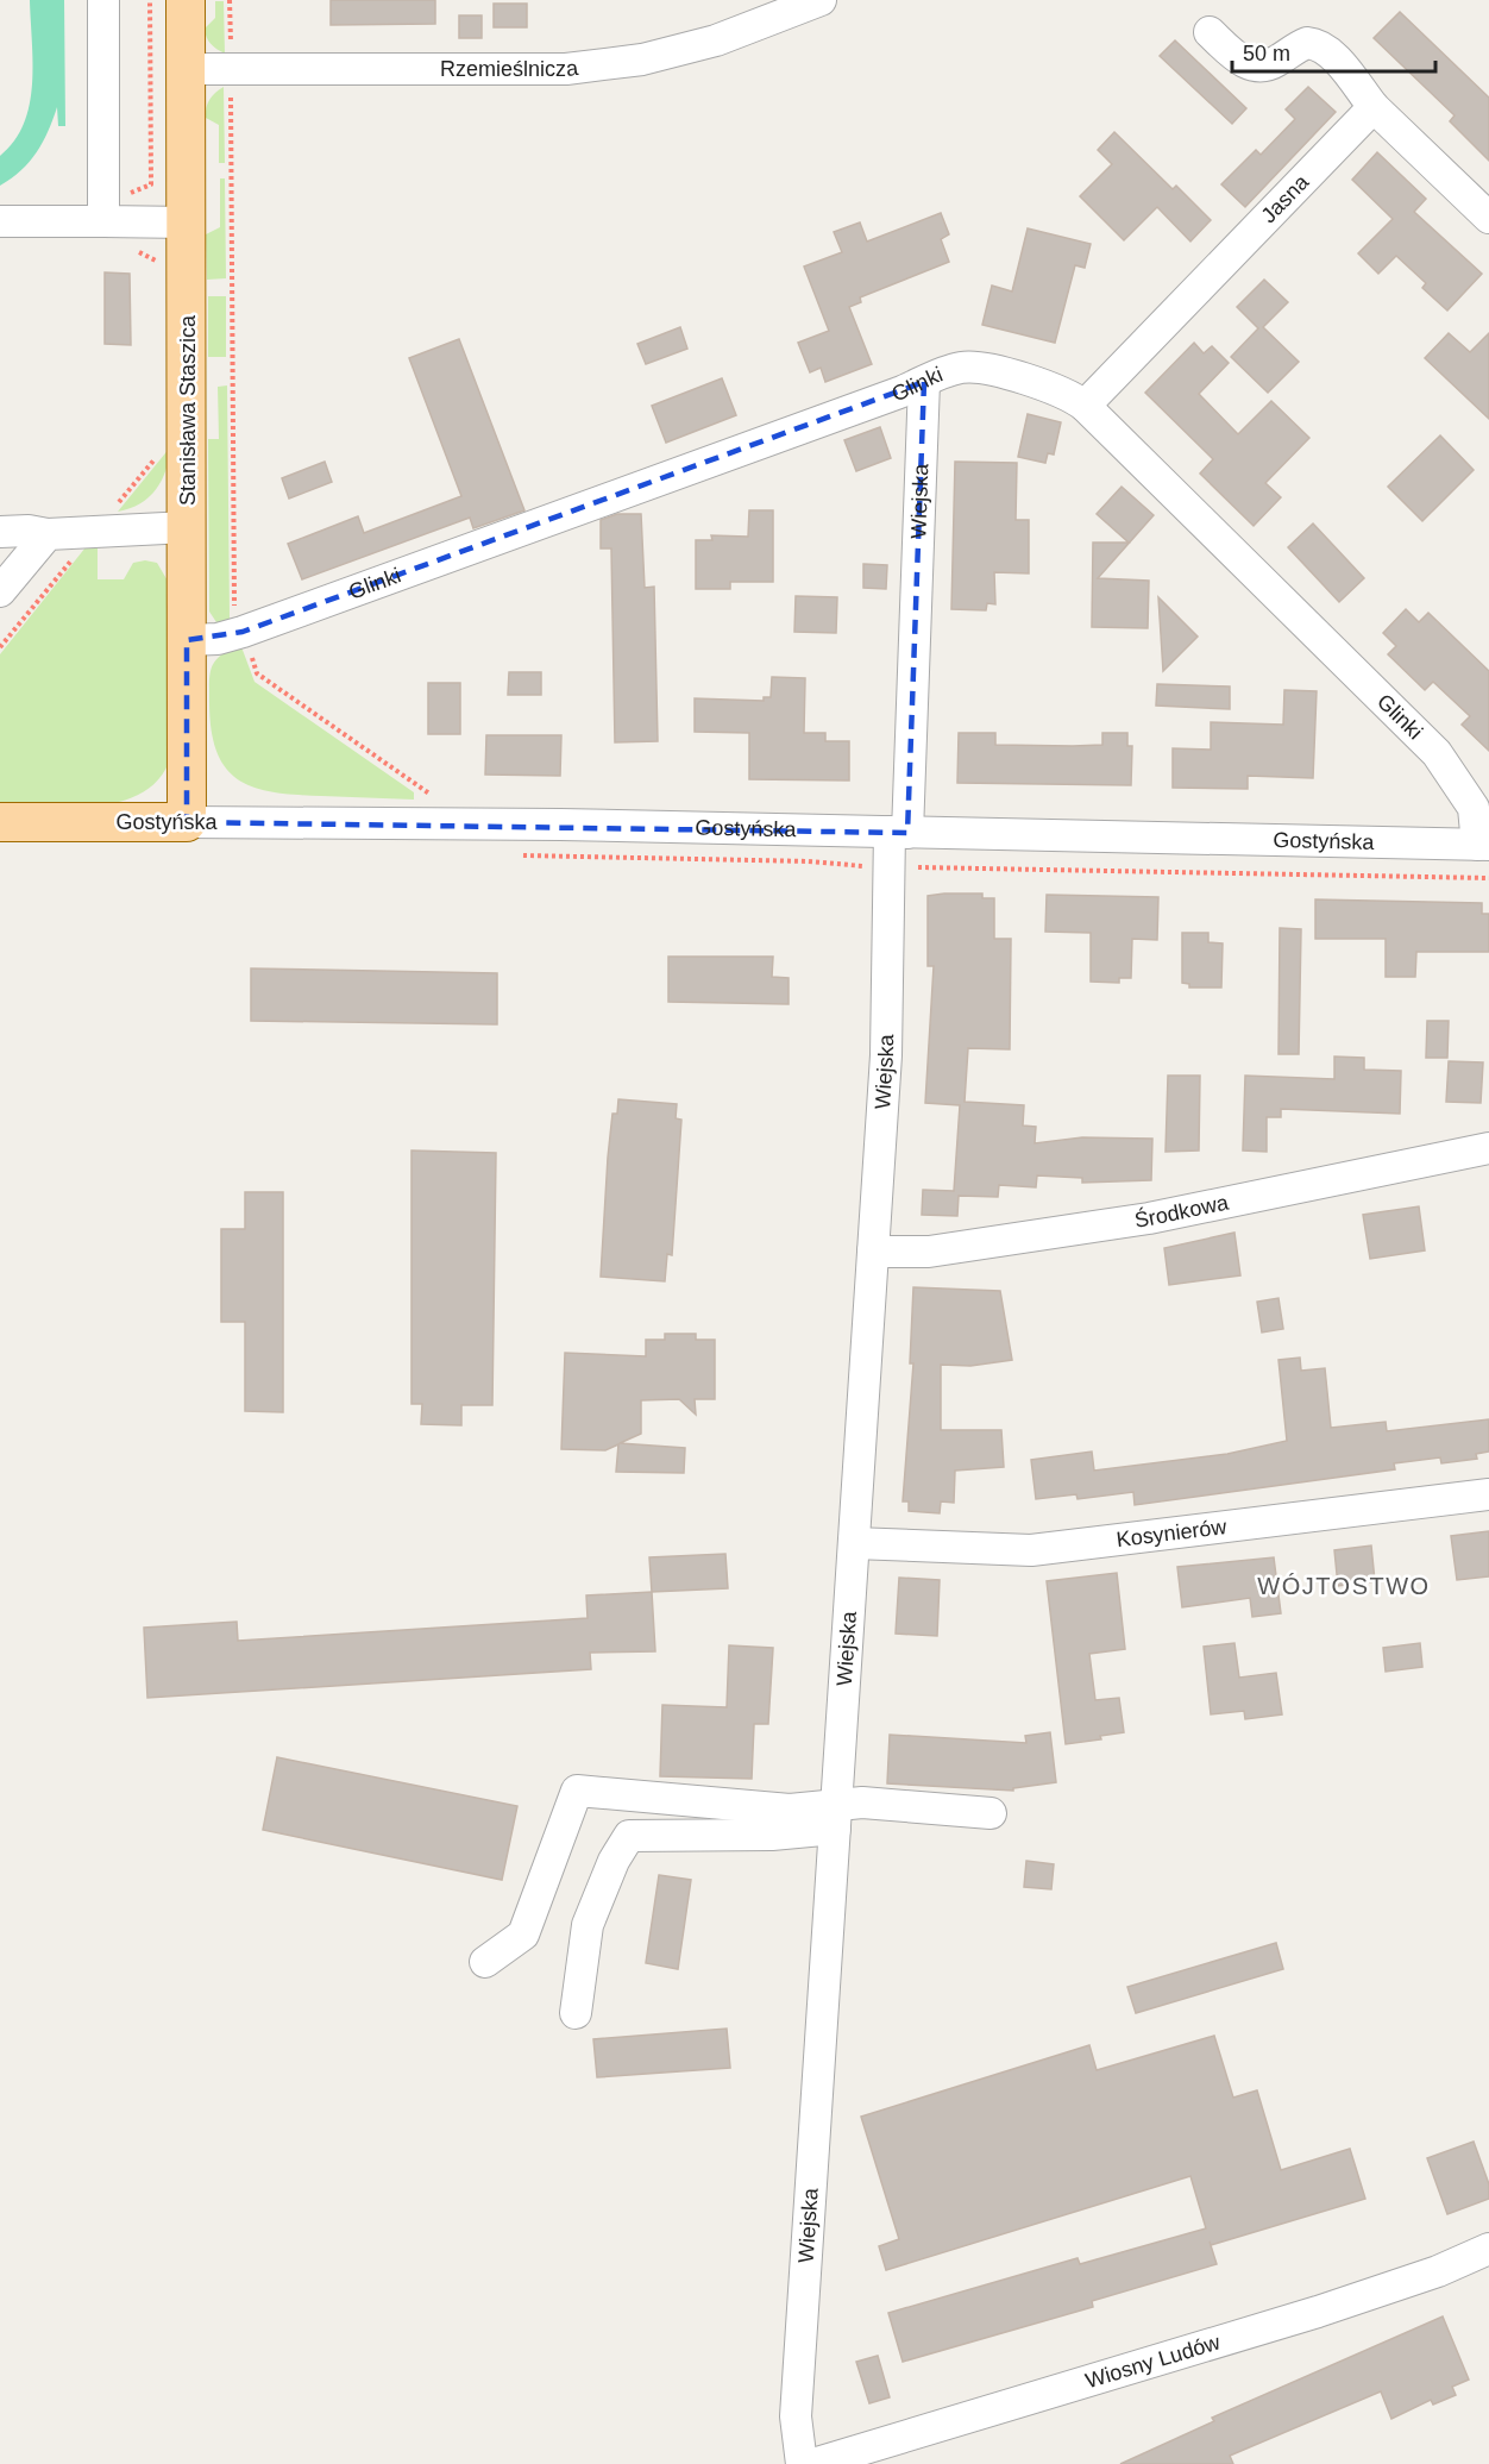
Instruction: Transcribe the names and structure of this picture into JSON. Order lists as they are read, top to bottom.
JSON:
{
  "streets": {
    "main road": ["Stanisława Staszica", "Gostyńska"],
    "street": [
      "Rzemieślnicza",
      "Jasna",
      "Glinki",
      "Wiejska",
      "Środkowa",
      "Kosynierów",
      "Wiosny Ludów"
    ]
  },
  "crossings": [
    ["Rzemieślnicza", "Stanisława Staszica"],
    ["Jasna", "Glinki"],
    ["Glinki", "Stanisława Staszica"],
    ["Glinki", "Wiejska"],
    ["Glinki", "Gostyńska"],
    ["Stanisława Staszica", "Gostyńska"],
    ["Wiejska", "Gostyńska"],
    ["Wiejska", "Środkowa"],
    ["Wiejska", "Kosynierów"]
  ],
  "districts": ["WÓJTOSTWO"],
  "scale_bar": "50 m"
}
